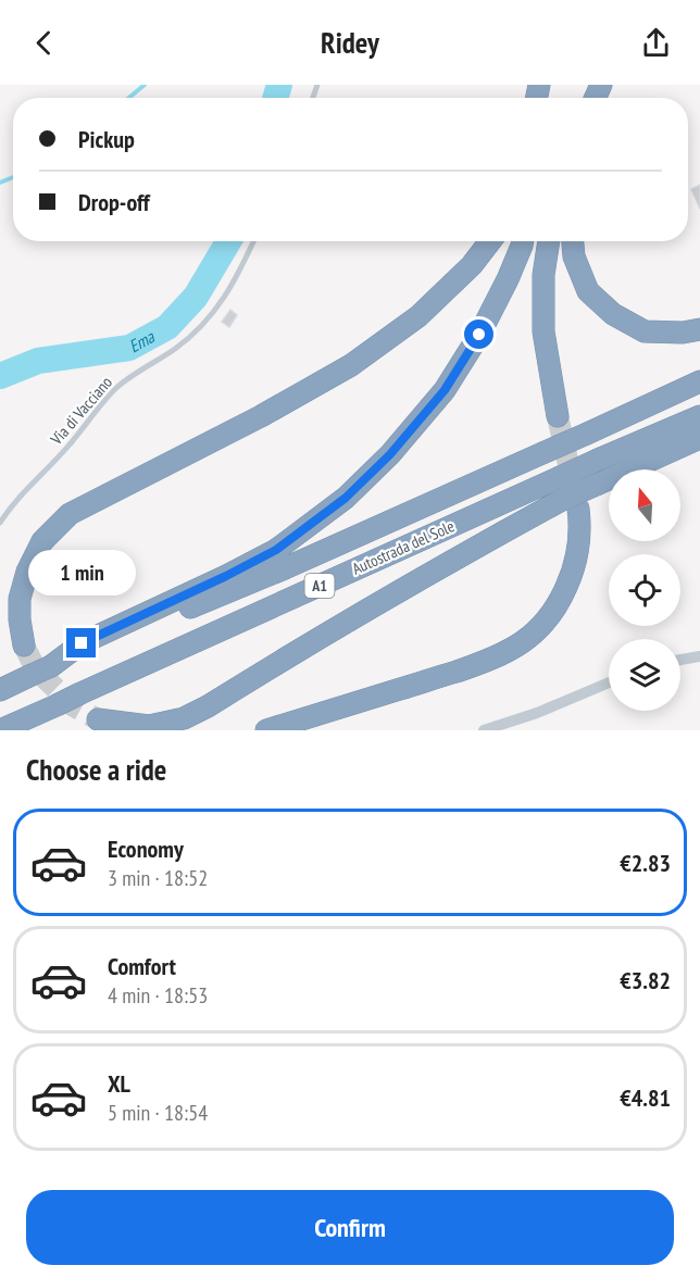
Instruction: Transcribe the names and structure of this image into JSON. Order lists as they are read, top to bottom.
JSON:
{
  "streets": {
    "highway": ["Autostrada del Sole", "A1"],
    "lane": ["Via di Vacciano"]
  },
  "water": ["Ema"],
  "north": "top",
  "page": {
    "header": "Ridey",
    "banner": ["Pickup", "Drop-off"],
    "bubble": "1 min",
    "heading": "Choose a ride",
    "list": [
      {
        "name": "Economy",
        "note": "3 min · 18:52",
        "value": "€2.83"
      },
      {
        "name": "Comfort",
        "note": "4 min · 18:53",
        "value": "€3.82"
      },
      {
        "name": "XL",
        "note": "5 min · 18:54",
        "value": "€4.81"
      }
    ],
    "buttons": "Confirm"
  }
}
